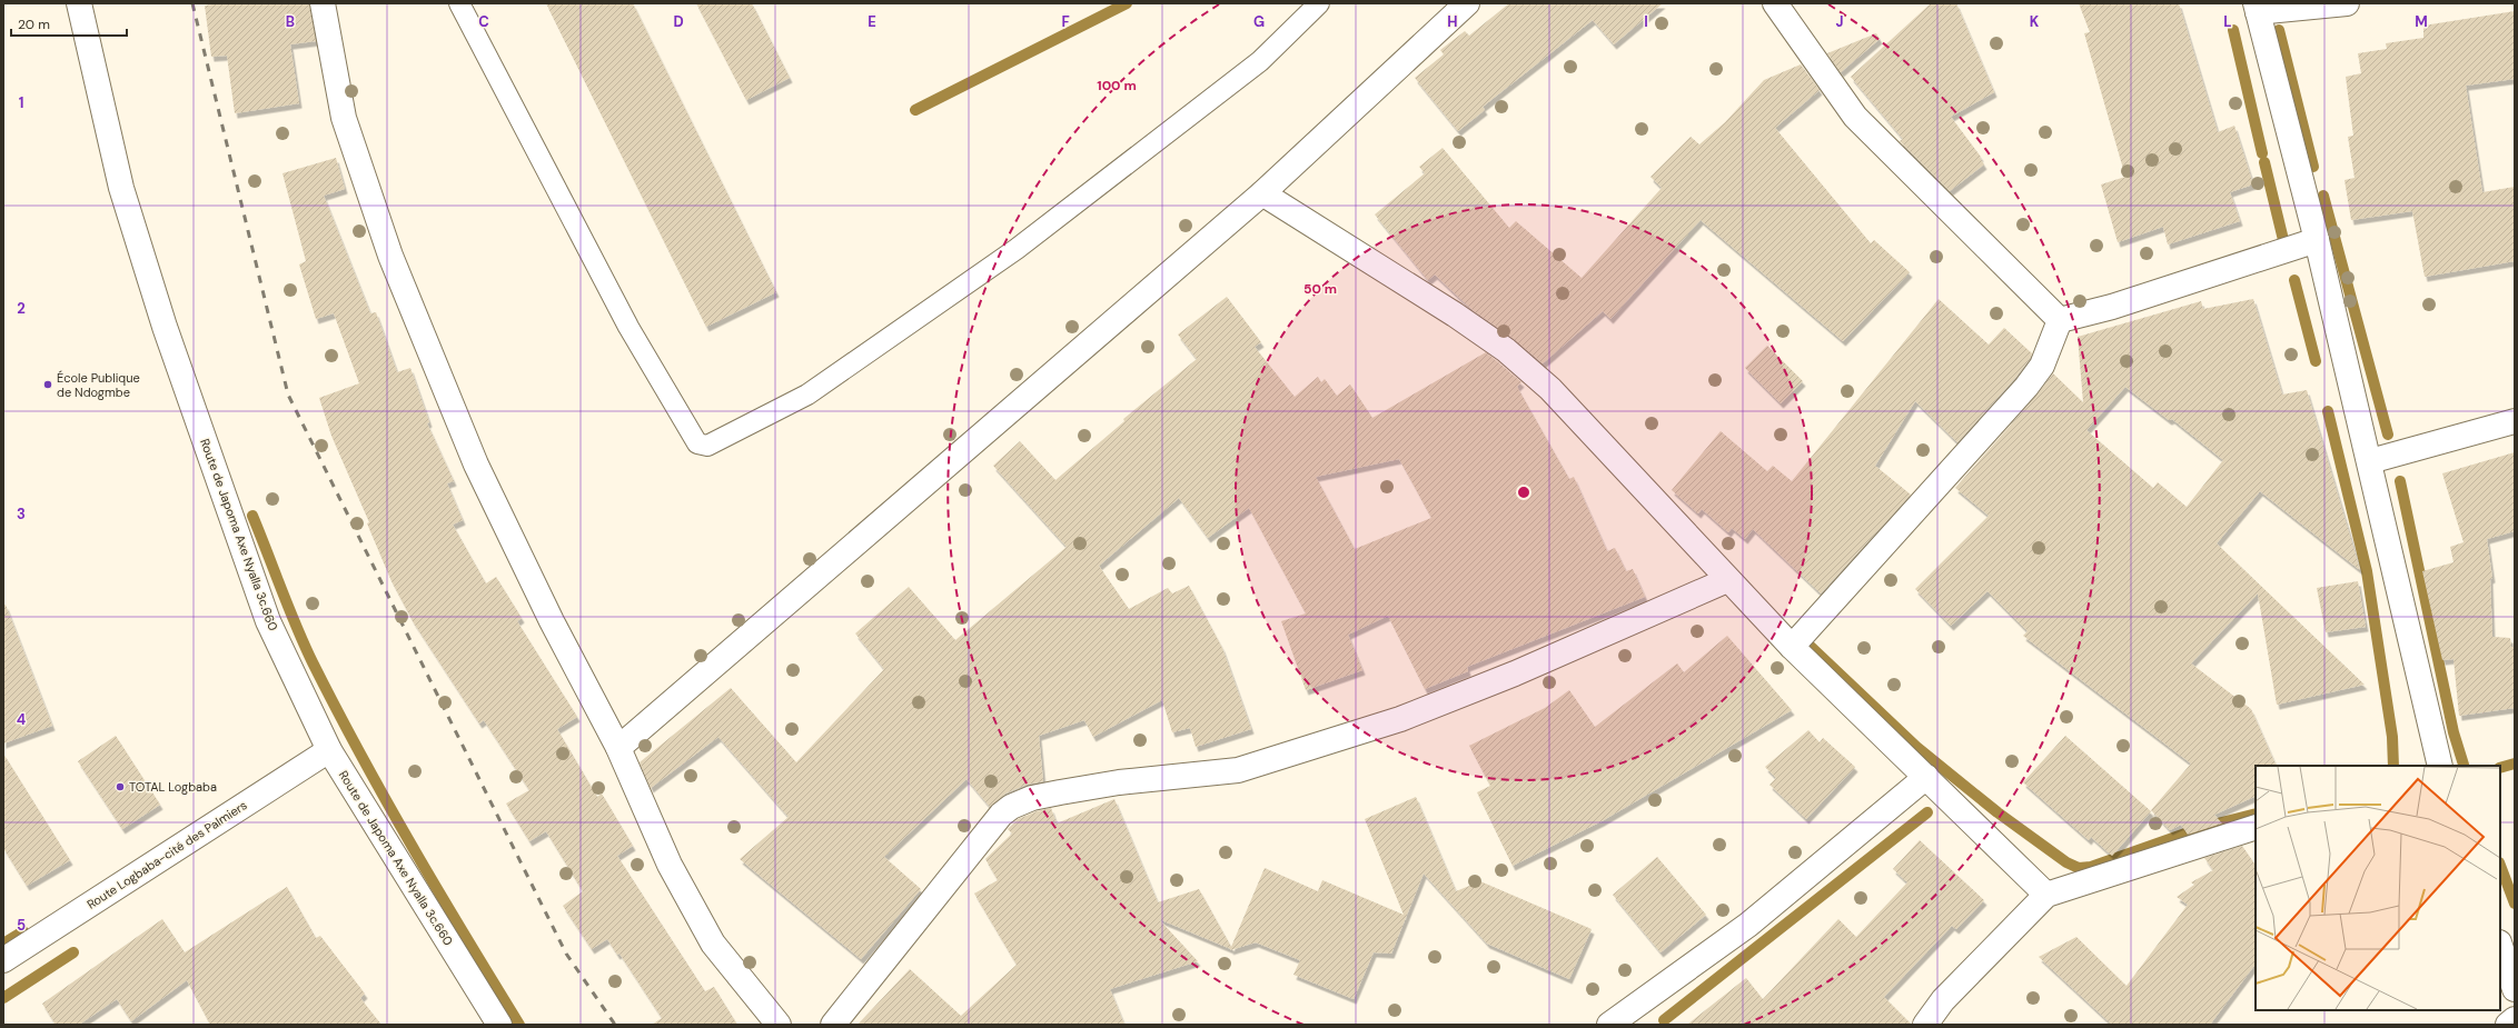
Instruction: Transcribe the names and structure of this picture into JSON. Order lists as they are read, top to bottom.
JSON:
{
  "streets": {
    "street": ["Route de Japoma Axe Nyalla 3c.660", "Route Logbaba-cité des Palmiers"]
  },
  "crossings": [
    ["Route de Japoma Axe Nyalla 3c.660", "Route Logbaba-cité des Palmiers"]
  ],
  "places": ["École Publique de Ndogmbe", "TOTAL Logbaba"],
  "scale_bar": "20 m",
  "grid": {
    "columns": [
      "B",
      "C",
      "D",
      "E",
      "F",
      "G",
      "H",
      "I",
      "J",
      "K",
      "L",
      "M"
    ],
    "rows": [
      "1",
      "2",
      "3",
      "4",
      "5"
    ]
  },
  "rings": ["100 m", "50 m"]
}
